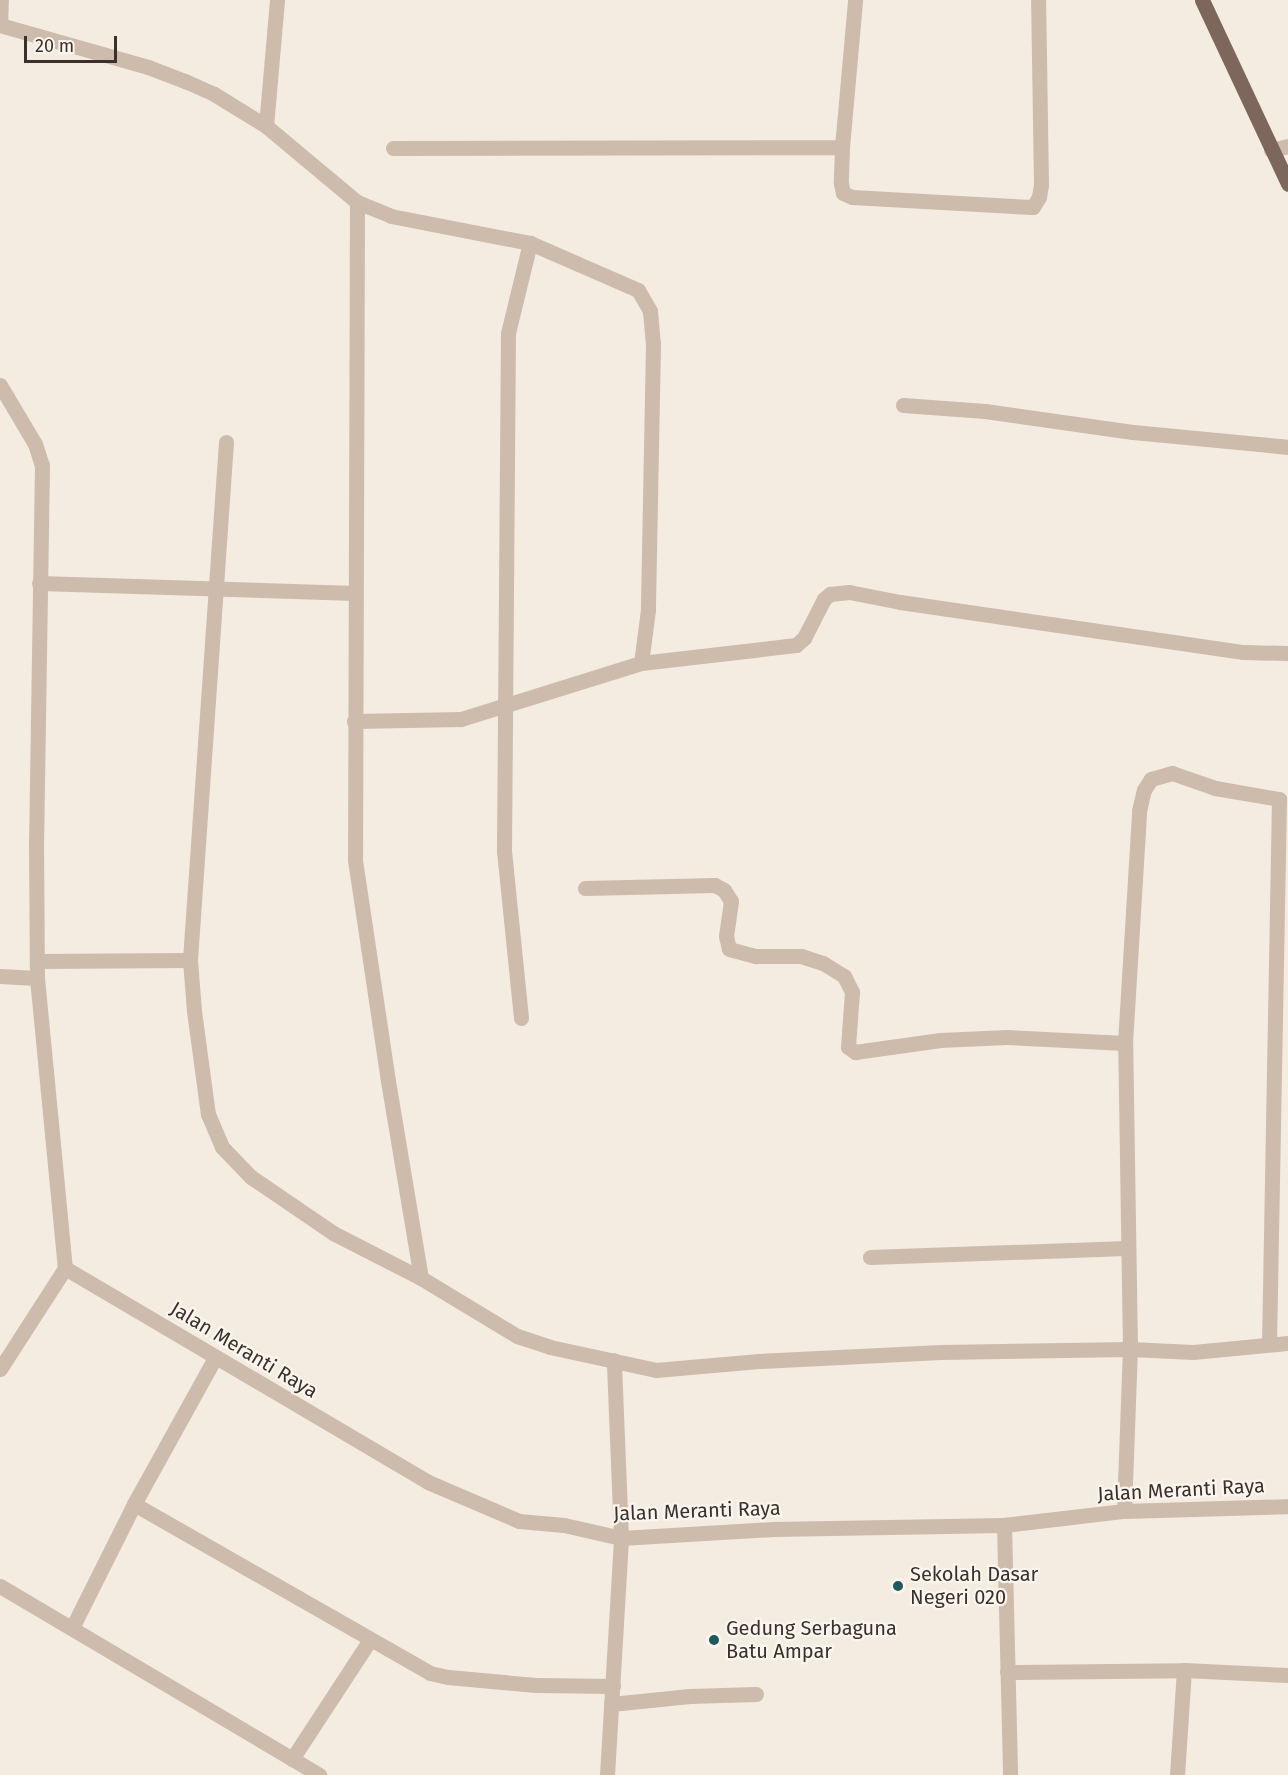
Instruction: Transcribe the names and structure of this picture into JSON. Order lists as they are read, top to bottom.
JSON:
{
  "streets": {
    "street": ["Jalan Meranti Raya"]
  },
  "places": ["Sekolah Dasar Negeri 020", "Gedung Serbaguna Batu Ampar"],
  "scale_bar": "20 m"
}
